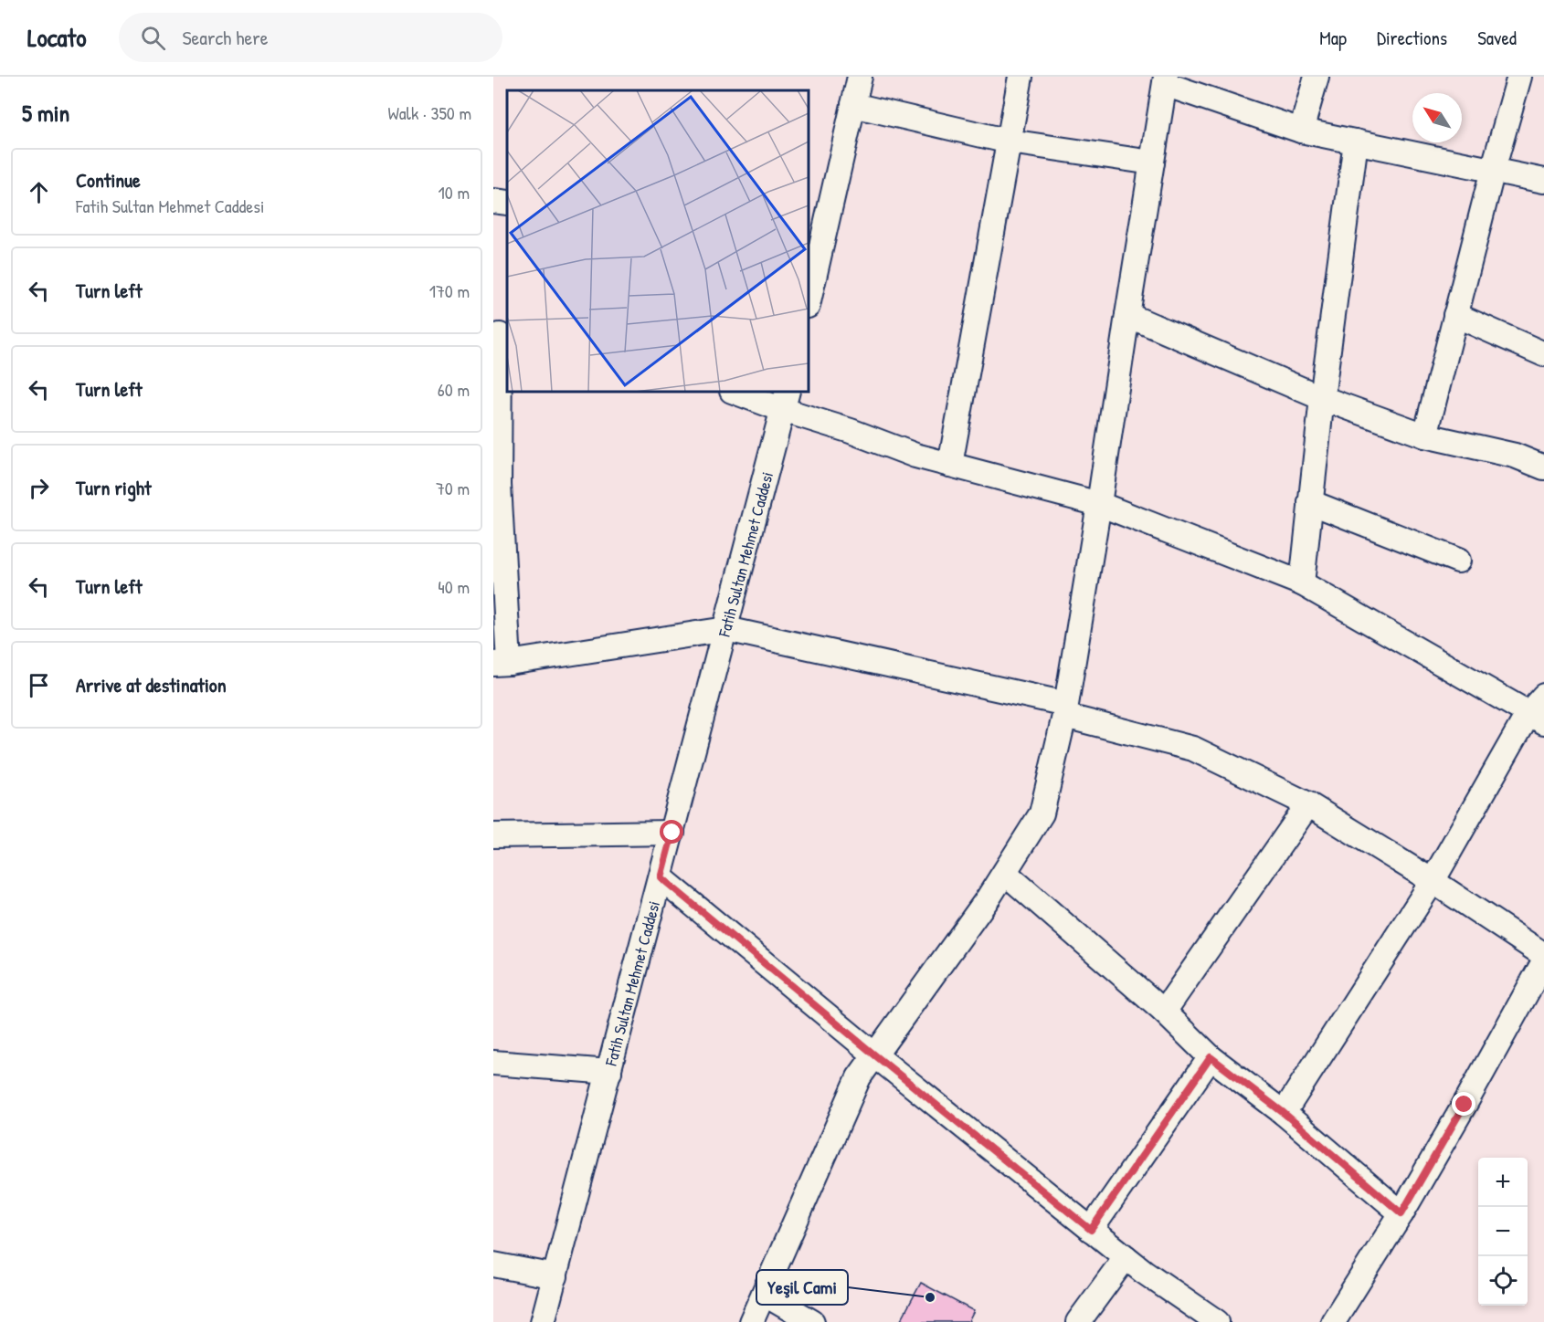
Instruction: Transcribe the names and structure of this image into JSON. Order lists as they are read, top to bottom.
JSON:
{
  "streets": {
    "street": ["Fatih Sultan Mehmet Caddesi"]
  },
  "places": ["Yeşil Cami"],
  "north": "top left",
  "page": {
    "header": "Locato",
    "search": "Search here",
    "nav": ["Map", "Directions", "Saved"],
    "heading": ["5 min", "Walk · 350 m"],
    "list": [
      ["Continue", "Fatih Sultan Mehmet Caddesi", "10 m"],
      ["Turn left", "170 m"],
      ["Turn left", "60 m"],
      ["Turn right", "70 m"],
      ["Turn left", "40 m"],
      "Arrive at destination"
    ],
    "map_buttons": ["+", "−"]
  }
}
